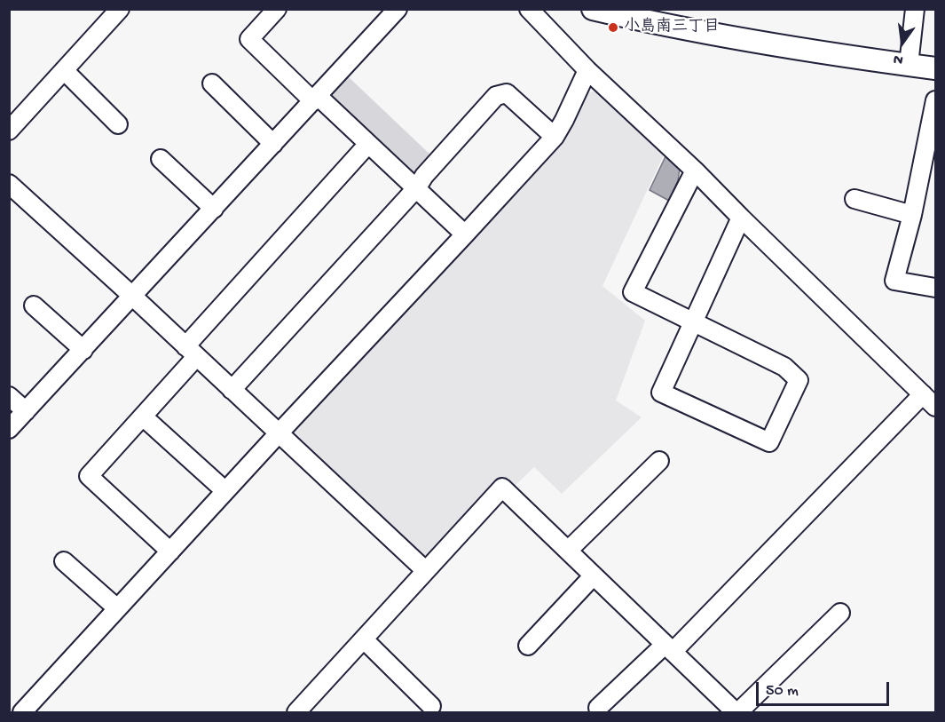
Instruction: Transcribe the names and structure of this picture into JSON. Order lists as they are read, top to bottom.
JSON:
{
  "places": ["小島南三丁目"],
  "scale_bar": "50 m",
  "north": "bottom"
}
